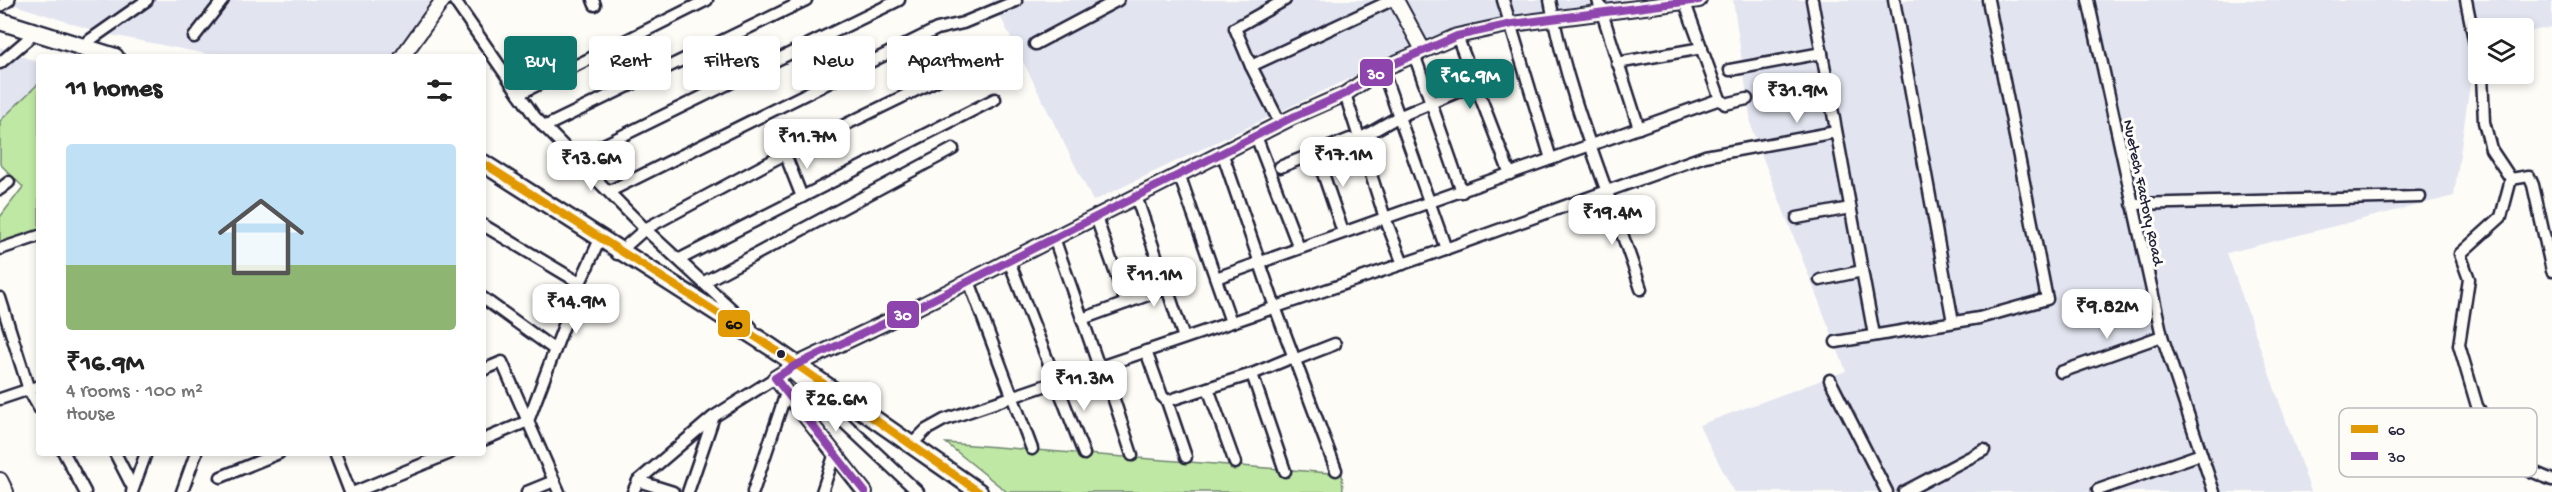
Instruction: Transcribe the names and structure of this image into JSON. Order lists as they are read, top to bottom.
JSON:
{
  "streets": {
    "street": ["Nuetech Factory Road"]
  },
  "lines": ["transit line 30", "transit line 60"],
  "legend": ["60", "30"],
  "page": {
    "chip": [
      "Buy",
      "Rent",
      "Filters",
      "New",
      "Apartment"
    ],
    "heading": "11 homes",
    "price": [
      "₹16.9M",
      "₹31.9M",
      "₹11.7M",
      "₹17.1M",
      "₹13.6M",
      "₹19.4M",
      "₹11.1M",
      "₹14.9M",
      "₹9.82M",
      "₹11.3M",
      "₹26.6M"
    ],
    "list": [
      {
        "name": "₹16.9M",
        "note": "4 rooms · 100 m² · House"
      }
    ]
  }
}
